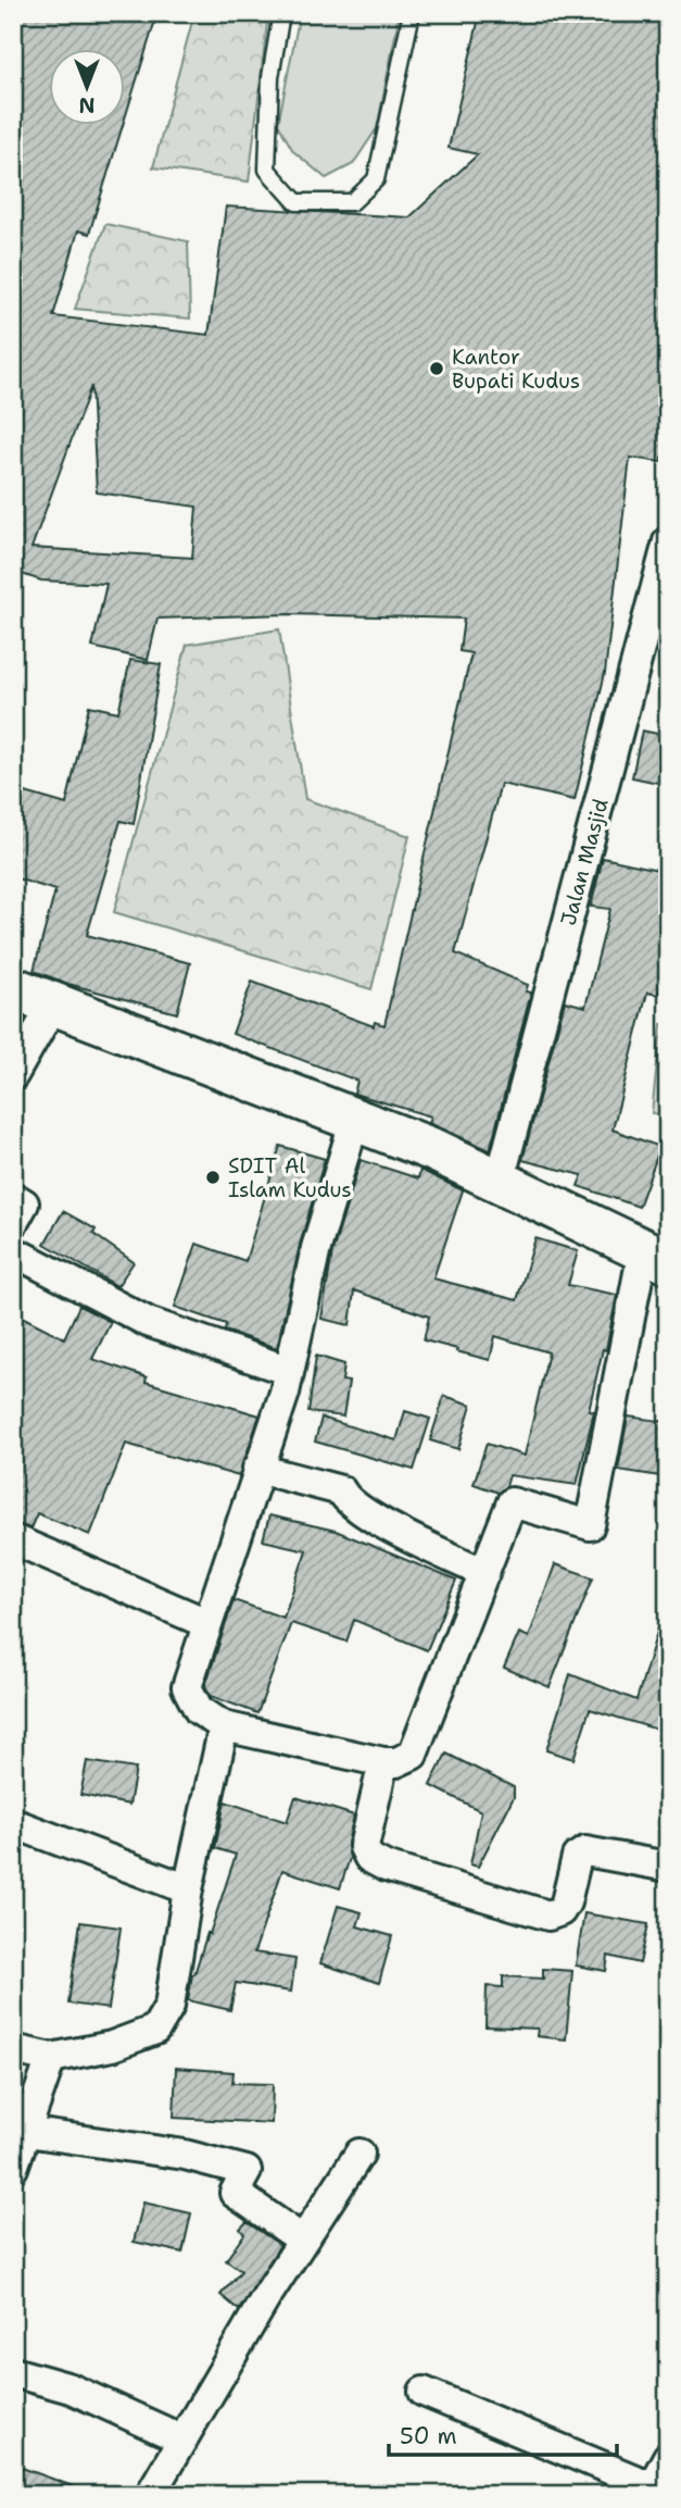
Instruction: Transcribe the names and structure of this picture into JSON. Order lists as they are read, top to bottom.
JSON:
{
  "streets": {
    "street": ["Jalan Masjid"]
  },
  "places": ["Kantor Bupati Kudus", "SDIT Al Islam Kudus"],
  "scale_bar": "50 m",
  "north": "bottom"
}
